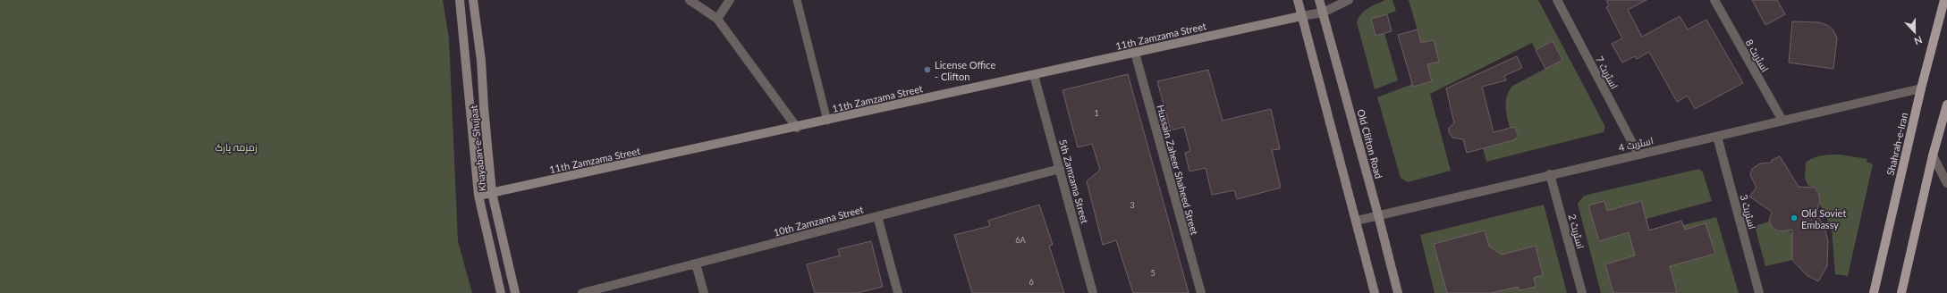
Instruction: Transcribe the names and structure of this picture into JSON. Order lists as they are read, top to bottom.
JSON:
{
  "streets": {
    "main road": ["Shahrah-e-Iran"],
    "street": [
      "11th Zamzama Street",
      "اسٹریٹ 8",
      "اسٹریٹ 7",
      "Old Clifton Road",
      "اسٹریٹ 4",
      "Khayaban-e-Shujaat",
      "Hussain Zaheer Shaheed Street",
      "5th Zamzama Street",
      "اسٹریٹ 3",
      "10th Zamzama Street",
      "اسٹریٹ 2"
    ]
  },
  "crossings": [
    ["11th Zamzama Street", "Khayaban-e-Shujaat"],
    ["11th Zamzama Street", "Hussain Zaheer Shaheed Street"],
    ["11th Zamzama Street", "5th Zamzama Street"],
    ["اسٹریٹ 8", "اسٹریٹ 4"],
    ["اسٹریٹ 7", "اسٹریٹ 4"],
    ["Old Clifton Road", "اسٹریٹ 4"],
    ["اسٹریٹ 4", "Shahrah-e-Iran"],
    ["اسٹریٹ 4", "اسٹریٹ 3"],
    ["اسٹریٹ 4", "اسٹریٹ 2"],
    ["5th Zamzama Street", "10th Zamzama Street"]
  ],
  "parks": ["زمزمہ پارک"],
  "places": ["License Office - Clifton", "Old Soviet Embassy"],
  "house_numbers": [
    "1",
    "3",
    "6A",
    "5",
    "6"
  ],
  "north": "bottom"
}
